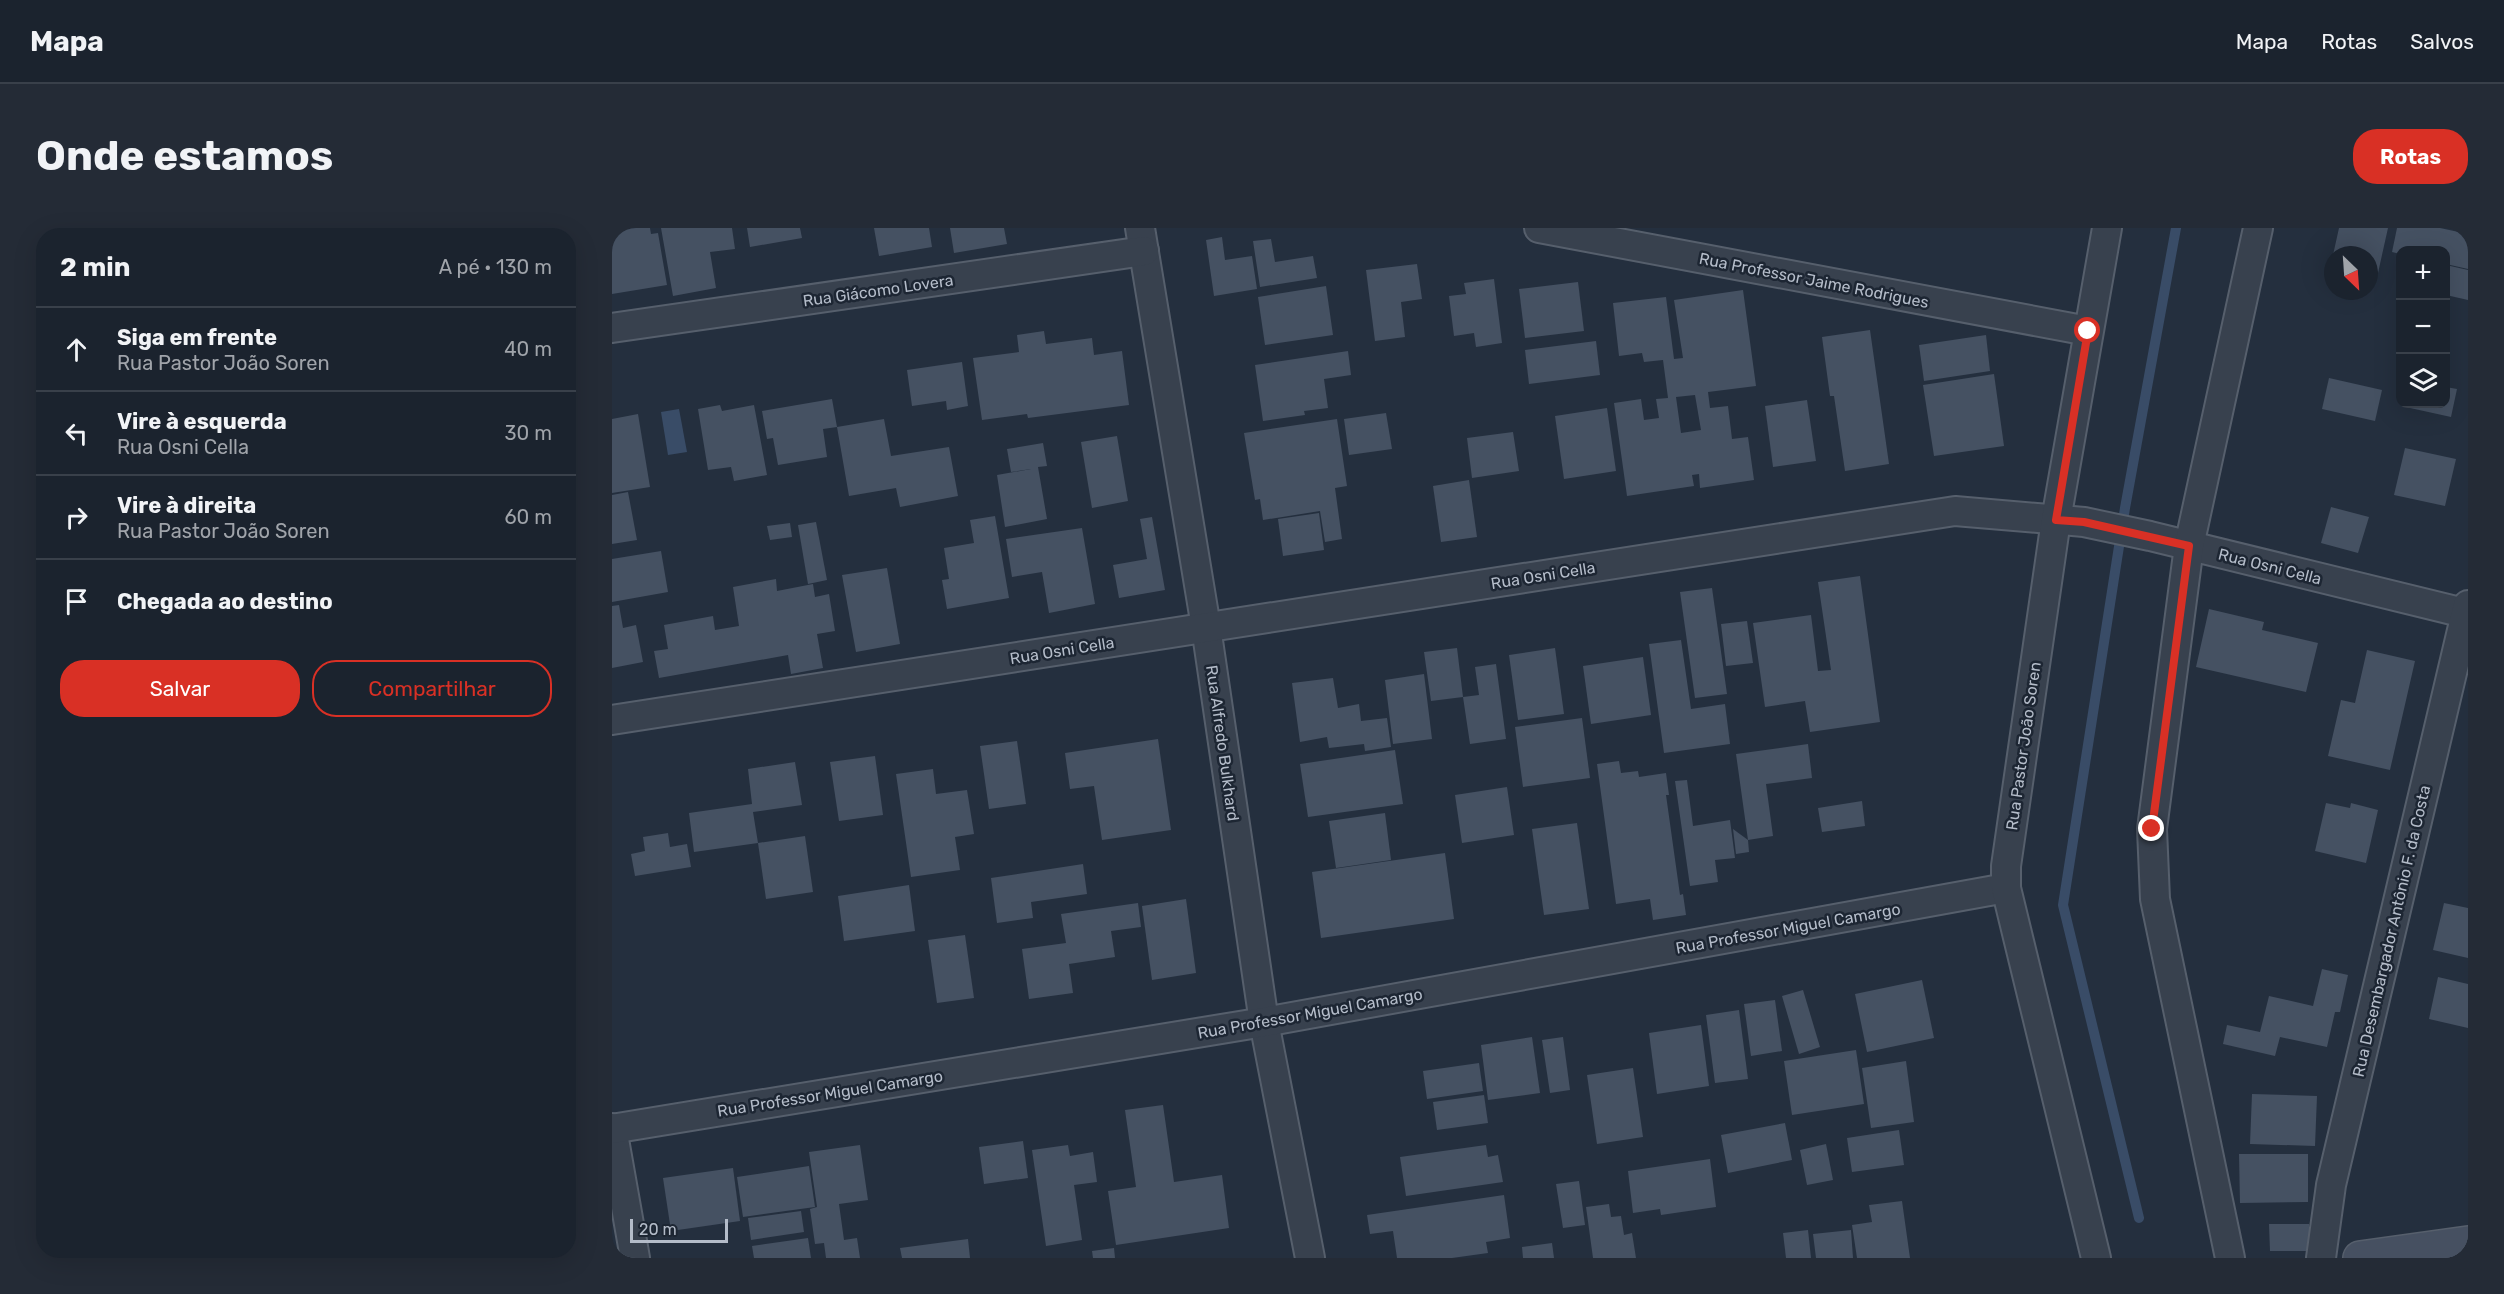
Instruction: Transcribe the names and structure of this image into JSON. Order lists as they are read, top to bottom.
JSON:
{
  "streets": {
    "street": [
      "Rua Professor Jaime Rodrigues",
      "Rua Giácomo Lovera",
      "Rua Osni Cella",
      "Rua Alfredo Bulkhard",
      "Rua Pastor João Soren",
      "Rua Professor Miguel Camargo",
      "Rua Desembargador Antônio F. da Costa"
    ]
  },
  "crossings": [
    ["Rua Professor Jaime Rodrigues", "Rua Pastor João Soren"],
    ["Rua Giácomo Lovera", "Rua Alfredo Bulkhard"],
    ["Rua Osni Cella", "Rua Alfredo Bulkhard"],
    ["Rua Osni Cella", "Rua Pastor João Soren"],
    ["Rua Osni Cella", "Rua Desembargador Antônio F. da Costa"],
    ["Rua Alfredo Bulkhard", "Rua Professor Miguel Camargo"],
    ["Rua Pastor João Soren", "Rua Professor Miguel Camargo"]
  ],
  "scale_bar": "20 m",
  "north": "bottom right",
  "page": {
    "header": "Mapa",
    "nav": ["Mapa", "Rotas", "Salvos"],
    "buttons": [
      "Rotas",
      ["Salvar", "Compartilhar"]
    ],
    "title": "Onde estamos",
    "heading": ["2 min", "A pé · 130 m"],
    "map_buttons": ["+", "−"],
    "list": [
      ["Siga em frente", "Rua Pastor João Soren", "40 m"],
      ["Vire à esquerda", "Rua Osni Cella", "30 m"],
      ["Vire à direita", "Rua Pastor João Soren", "60 m"],
      "Chegada ao destino"
    ],
    "scale": "20 m"
  }
}
